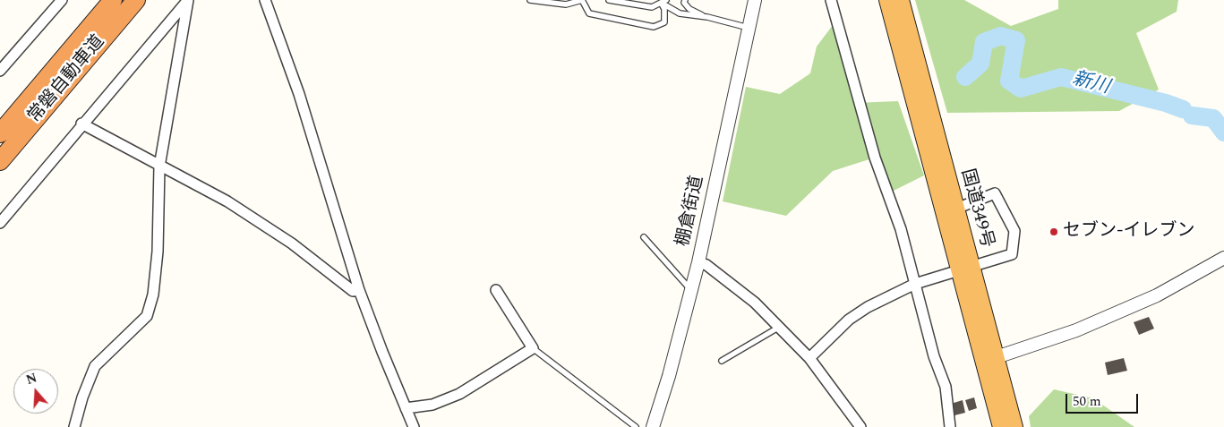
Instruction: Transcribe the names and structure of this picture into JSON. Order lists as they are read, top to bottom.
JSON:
{
  "streets": {
    "highway": ["常磐自動車道", "国道349号"],
    "street": ["棚倉街道"]
  },
  "water": ["新川"],
  "places": ["セブン-イレブン"],
  "scale_bar": "50 m",
  "north": "top"
}
